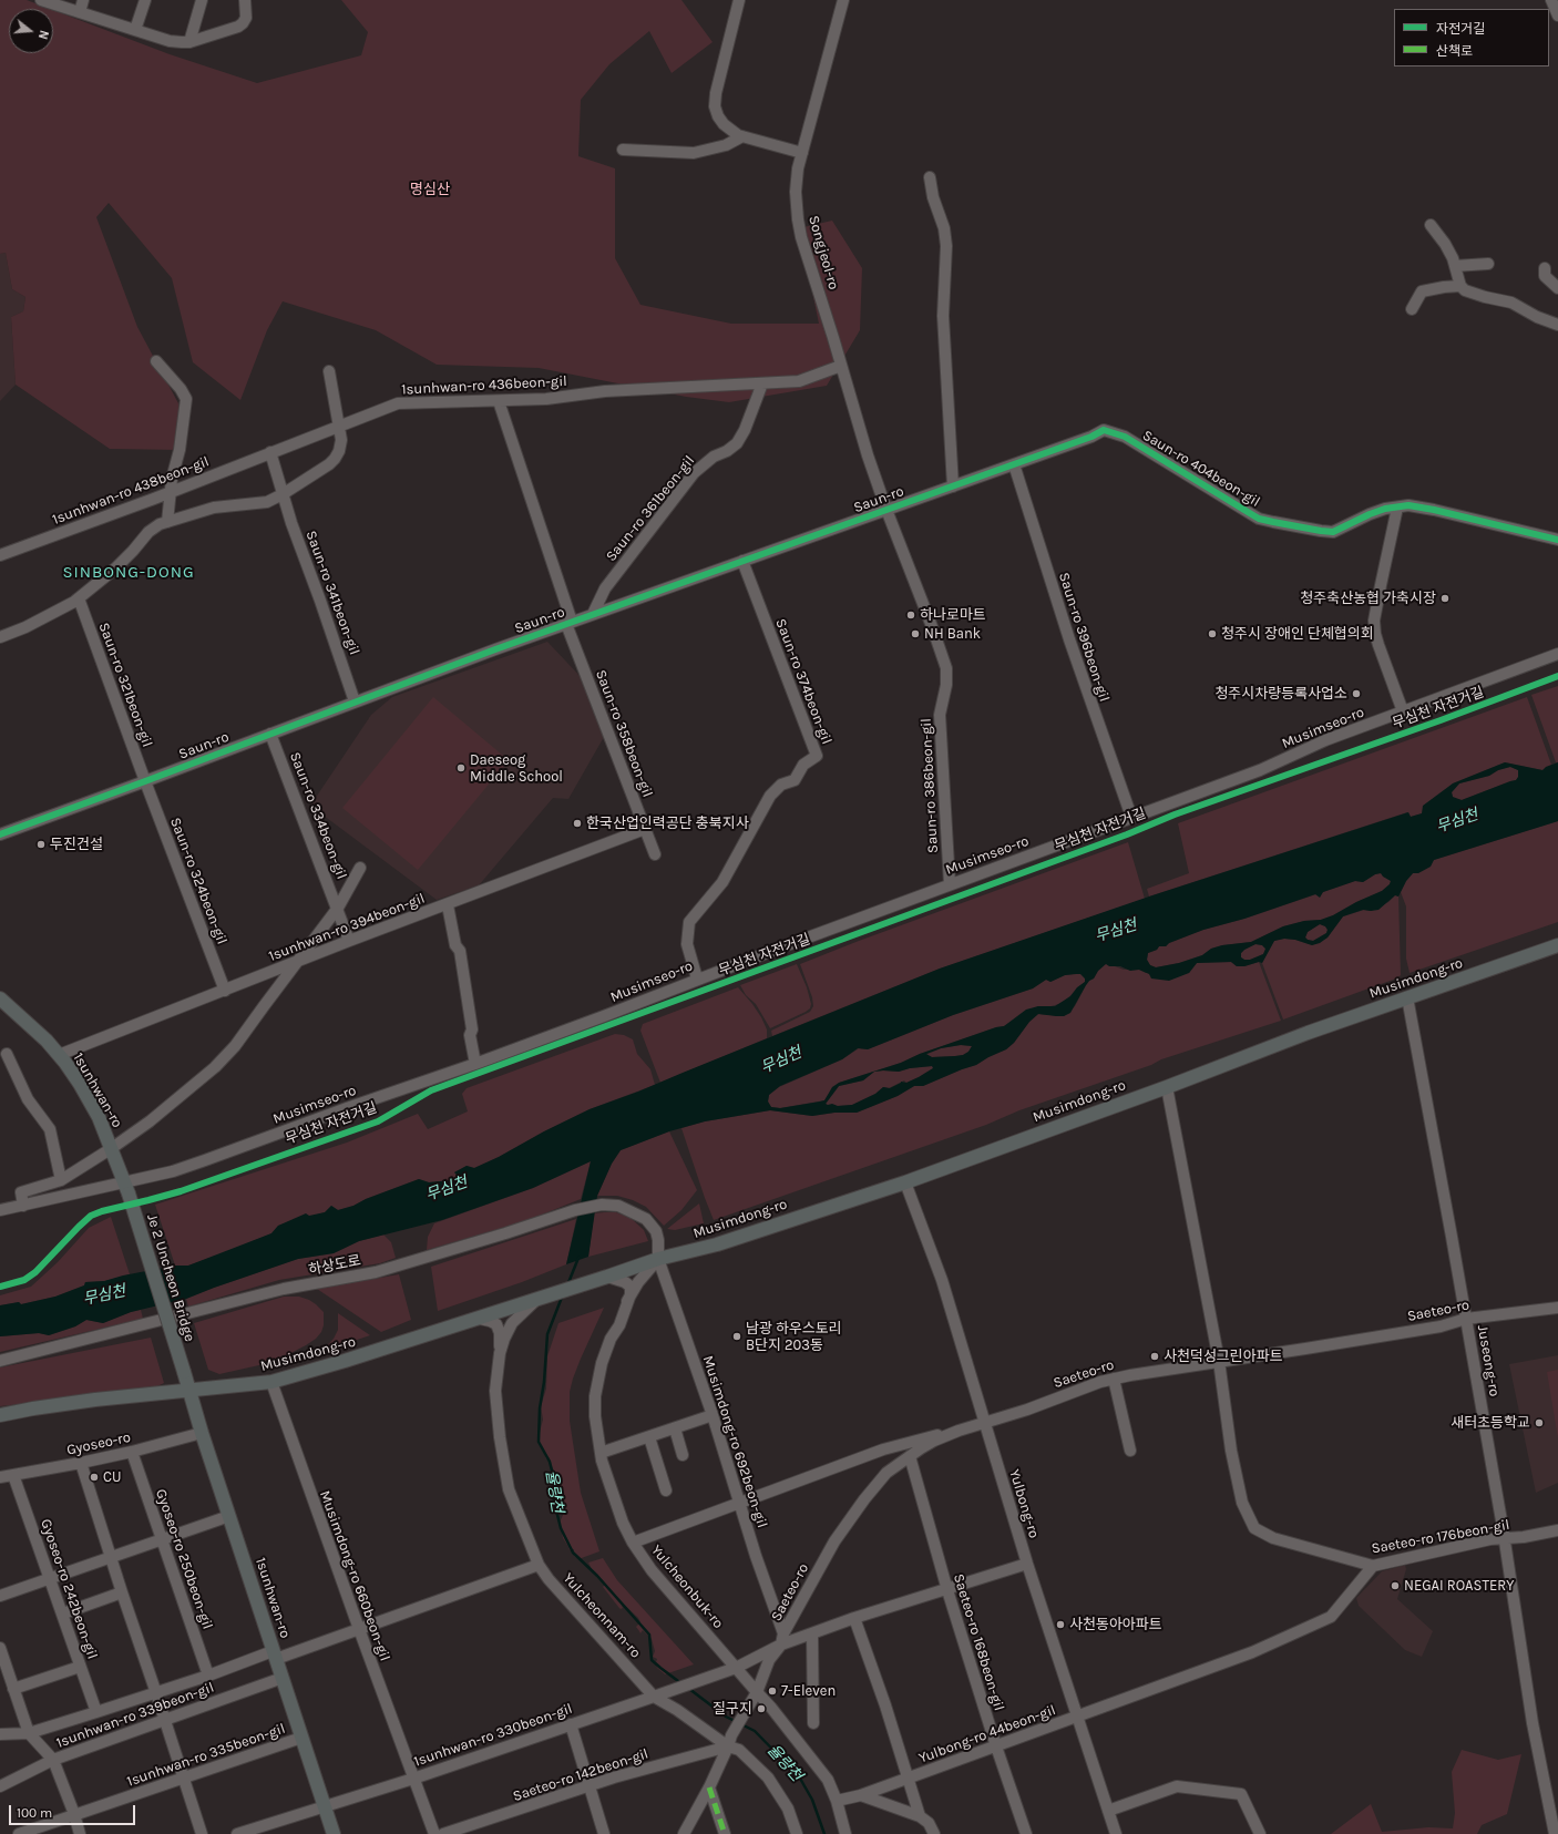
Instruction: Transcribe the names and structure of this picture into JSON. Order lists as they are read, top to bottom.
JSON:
{
  "streets": {
    "main road": ["Musimdong-ro", "1sunhwan-ro", "Je 2 Uncheon Bridge"],
    "street": [
      "Songjeol-ro",
      "1sunhwan-ro 436beon-gil",
      "Saun-ro 404beon-gil",
      "1sunhwan-ro 438beon-gil",
      "Saun-ro",
      "Saun-ro 361beon-gil",
      "Saun-ro 341beon-gil",
      "Saun-ro 396beon-gil",
      "Saun-ro 374beon-gil",
      "Saun-ro 321beon-gil",
      "Musimseo-ro",
      "Saun-ro 358beon-gil",
      "Saun-ro 386beon-gil",
      "Saun-ro 334beon-gil",
      "Saun-ro 324beon-gil",
      "1sunhwan-ro 394beon-gil",
      "하상도로",
      "Saeteo-ro",
      "Juseong-ro",
      "Musimdong-ro 692beon-gil",
      "Gyoseo-ro",
      "Yulbong-ro",
      "Saeteo-ro 176beon-gil",
      "Gyoseo-ro 250beon-gil",
      "Musimdong-ro 660beon-gil",
      "Yulcheonbuk-ro",
      "Gyoseo-ro 242beon-gil",
      "Yulcheonnam-ro",
      "Saeteo-ro 168beon-gil",
      "1sunhwan-ro 339beon-gil",
      "Yulbong-ro 44beon-gil",
      "1sunhwan-ro 330beon-gil",
      "1sunhwan-ro 335beon-gil",
      "Saeteo-ro 142beon-gil"
    ],
    "cycle path": ["무심천 자전거길"]
  },
  "crossings": [
    ["Songjeol-ro", "1sunhwan-ro 436beon-gil"],
    ["Songjeol-ro", "Saun-ro"],
    ["Songjeol-ro", "Saun-ro 386beon-gil"],
    ["1sunhwan-ro 436beon-gil", "1sunhwan-ro 438beon-gil"],
    ["1sunhwan-ro 436beon-gil", "Saun-ro 361beon-gil"],
    ["1sunhwan-ro 436beon-gil", "Saun-ro 358beon-gil"],
    ["Saun-ro 404beon-gil", "Saun-ro"],
    ["Saun-ro", "Saun-ro 361beon-gil"],
    ["Saun-ro", "Saun-ro 341beon-gil"],
    ["Saun-ro", "Saun-ro 396beon-gil"],
    ["Saun-ro", "Saun-ro 374beon-gil"],
    ["Saun-ro", "Saun-ro 321beon-gil"],
    ["Saun-ro", "Saun-ro 358beon-gil"],
    ["Saun-ro", "Saun-ro 386beon-gil"],
    ["Saun-ro", "Saun-ro 334beon-gil"],
    ["Saun-ro", "Saun-ro 324beon-gil"],
    ["Saun-ro 396beon-gil", "Musimseo-ro"],
    ["Saun-ro 374beon-gil", "Musimseo-ro"],
    ["Saun-ro 321beon-gil", "Saun-ro 324beon-gil"],
    ["Musimseo-ro", "Saun-ro 386beon-gil"],
    ["Musimseo-ro", "1sunhwan-ro"],
    ["Musimseo-ro", "Je 2 Uncheon Bridge"],
    ["Saun-ro 358beon-gil", "1sunhwan-ro 394beon-gil"],
    ["Saun-ro 334beon-gil", "1sunhwan-ro 394beon-gil"],
    ["Saun-ro 324beon-gil", "1sunhwan-ro 394beon-gil"],
    ["1sunhwan-ro 394beon-gil", "1sunhwan-ro"],
    ["Musimdong-ro", "1sunhwan-ro"],
    ["Musimdong-ro", "Juseong-ro"],
    ["Musimdong-ro", "Musimdong-ro 692beon-gil"],
    ["Musimdong-ro", "Yulbong-ro"],
    ["Musimdong-ro", "Musimdong-ro 660beon-gil"],
    ["1sunhwan-ro", "Je 2 Uncheon Bridge"],
    ["1sunhwan-ro", "Gyoseo-ro"],
    ["1sunhwan-ro", "1sunhwan-ro 339beon-gil"],
    ["1sunhwan-ro", "1sunhwan-ro 330beon-gil"],
    ["1sunhwan-ro", "1sunhwan-ro 335beon-gil"],
    ["하상도로", "Musimdong-ro 692beon-gil"],
    ["Saeteo-ro", "Juseong-ro"],
    ["Saeteo-ro", "Musimdong-ro 692beon-gil"],
    ["Saeteo-ro", "Yulbong-ro"],
    ["Saeteo-ro", "Saeteo-ro 176beon-gil"],
    ["Saeteo-ro", "Yulcheonbuk-ro"],
    ["Saeteo-ro", "Yulcheonnam-ro"],
    ["Saeteo-ro", "Saeteo-ro 168beon-gil"],
    ["Saeteo-ro", "1sunhwan-ro 330beon-gil"],
    ["Saeteo-ro", "Saeteo-ro 142beon-gil"],
    ["Juseong-ro", "Saeteo-ro 176beon-gil"],
    ["Gyoseo-ro", "Gyoseo-ro 250beon-gil"],
    ["Gyoseo-ro", "Gyoseo-ro 242beon-gil"],
    ["Yulbong-ro", "Yulbong-ro 44beon-gil"],
    ["Yulbong-ro", "1sunhwan-ro 330beon-gil"],
    ["Saeteo-ro 176beon-gil", "Yulbong-ro 44beon-gil"],
    ["Musimdong-ro 660beon-gil", "1sunhwan-ro 330beon-gil"],
    ["Yulcheonbuk-ro", "Yulbong-ro 44beon-gil"],
    ["Yulcheonbuk-ro", "1sunhwan-ro 330beon-gil"],
    ["Yulcheonnam-ro", "1sunhwan-ro 330beon-gil"],
    ["Yulcheonnam-ro", "Saeteo-ro 142beon-gil"],
    ["Saeteo-ro 168beon-gil", "Yulbong-ro 44beon-gil"],
    ["Saeteo-ro 168beon-gil", "1sunhwan-ro 330beon-gil"],
    ["Yulbong-ro 44beon-gil", "1sunhwan-ro 330beon-gil"]
  ],
  "districts": ["SINBONG-DONG"],
  "water": ["무심천", "율량천"],
  "parks": ["명심산"],
  "places": [
    "청주축산농협 가축시장",
    "하나로마트",
    "NH Bank",
    "청주시 장애인 단체협의회",
    "청주시차량등록사업소",
    "Daeseog Middle School",
    "한국산업인력공단 충북지사",
    "두진건설",
    "남광 하우스토리 B단지 203동",
    "사천덕성그린아파트",
    "새터초등학교",
    "CU",
    "NEGAI ROASTERY",
    "사천동아아파트",
    "7-Eleven",
    "질구지"
  ],
  "legend": ["자전거길", "산책로"],
  "scale_bar": "100 m",
  "north": "right"
}
